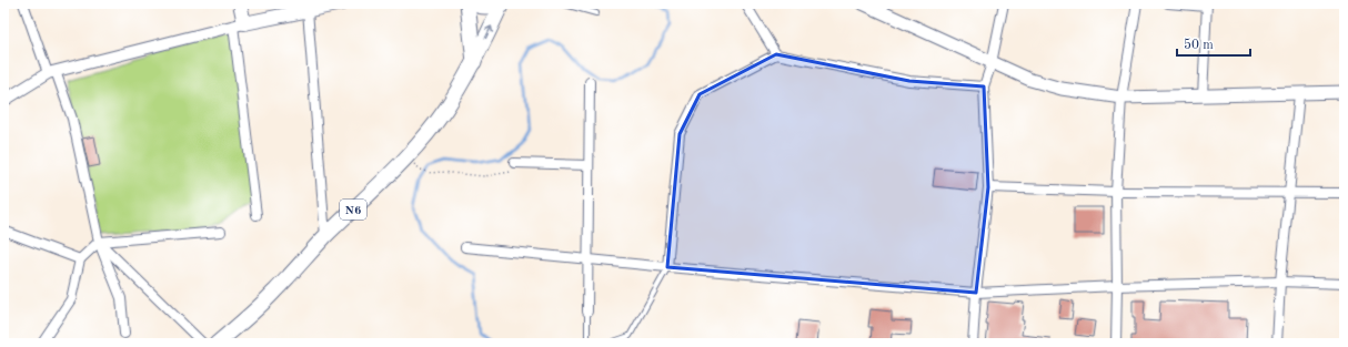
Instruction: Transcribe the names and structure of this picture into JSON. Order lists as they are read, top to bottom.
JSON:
{
  "streets": {
    "highway": ["N6"]
  },
  "scale_bar": "50 m"
}
